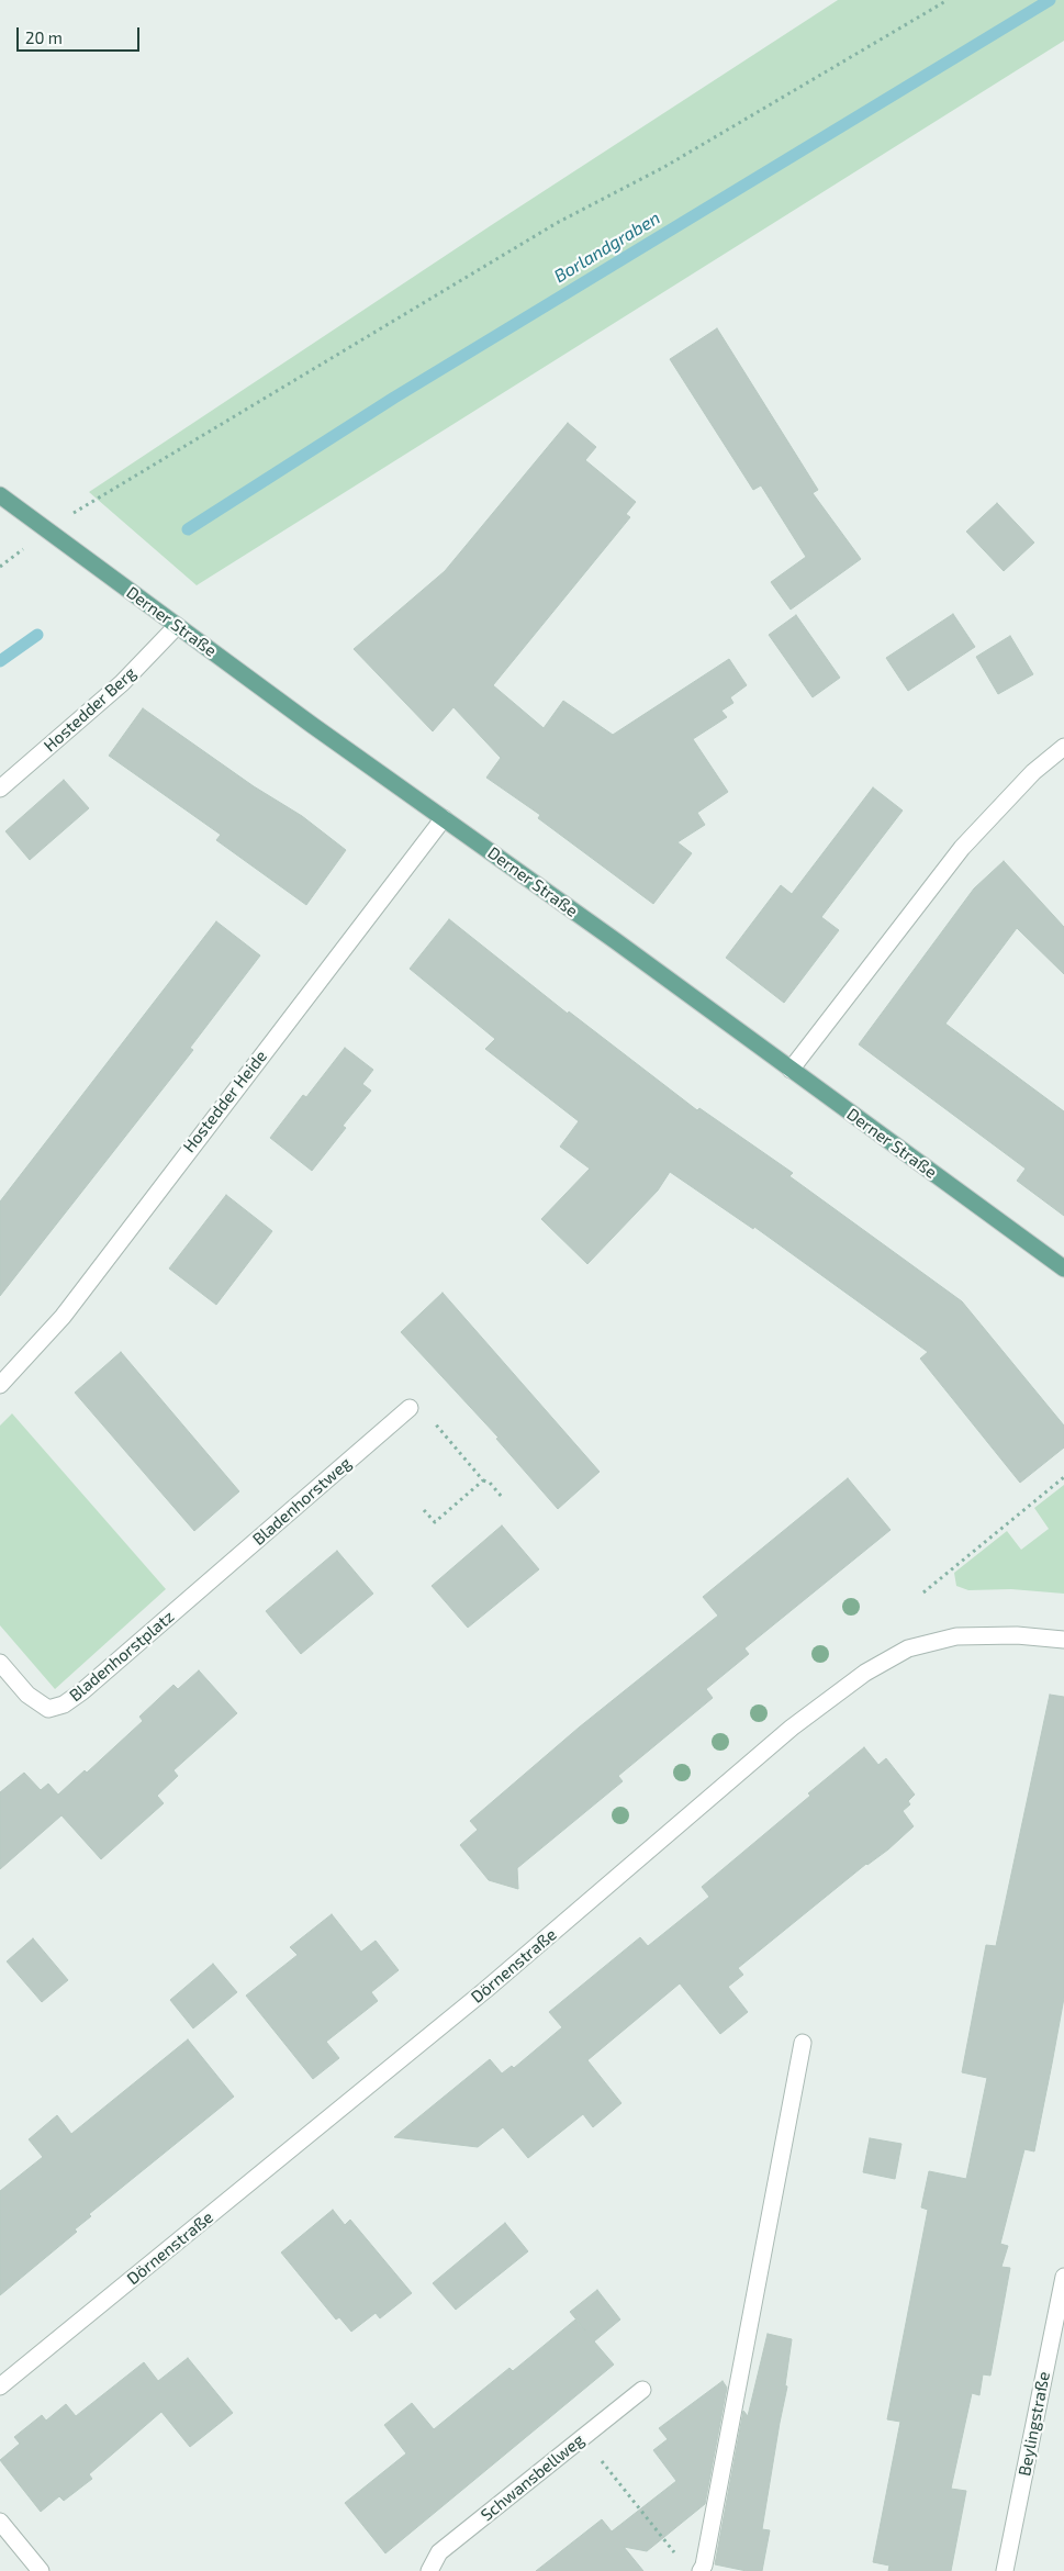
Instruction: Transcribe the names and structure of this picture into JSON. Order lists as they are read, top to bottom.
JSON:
{
  "streets": {
    "main road": ["Derner Straße"],
    "street": [
      "Hostedder Berg",
      "Hostedder Heide",
      "Bladenhorstweg",
      "Bladenhorstplatz",
      "Dörnenstraße",
      "Beylingstraße",
      "Schwansbellweg"
    ]
  },
  "crossings": [
    ["Derner Straße", "Hostedder Berg"],
    ["Derner Straße", "Hostedder Heide"],
    ["Bladenhorstweg", "Bladenhorstplatz"]
  ],
  "water": ["Borlandgraben"],
  "scale_bar": "20 m"
}
